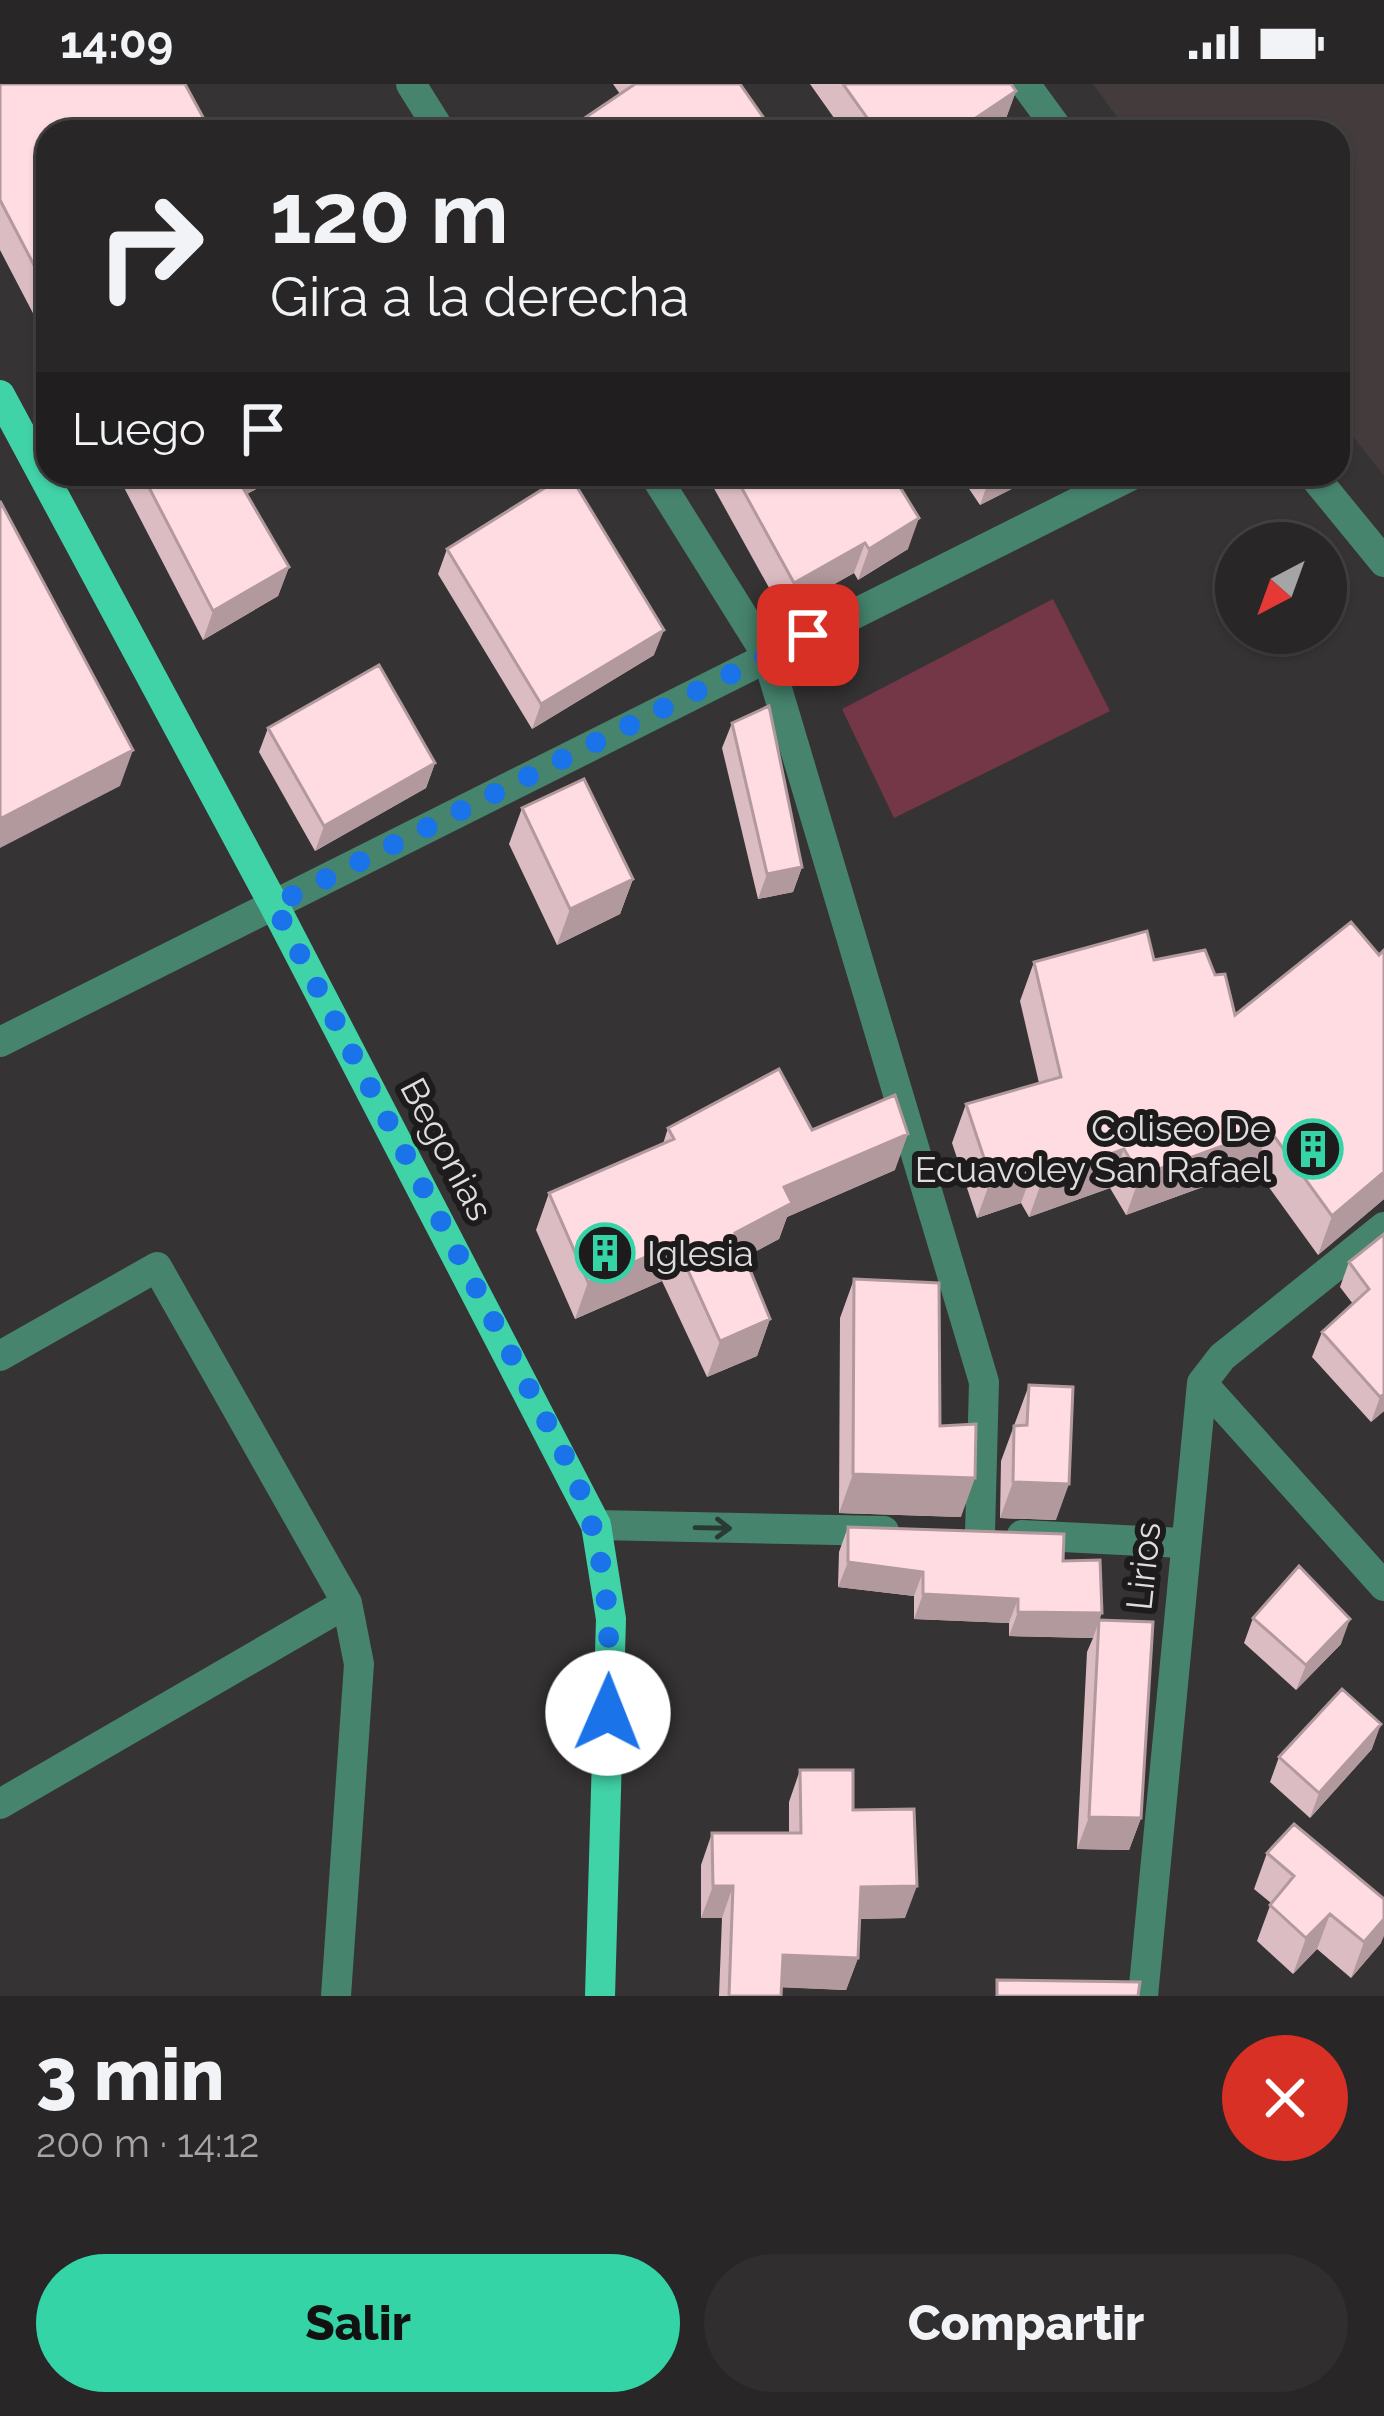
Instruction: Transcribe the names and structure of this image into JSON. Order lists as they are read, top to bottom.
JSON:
{
  "streets": {
    "main road": ["Begonias"],
    "street": ["Lirios"]
  },
  "places": {
    "building": ["Coliseo De Ecuavoley San Rafael", "Iglesia"]
  },
  "north": "bottom left",
  "page": {
    "status": "14:09",
    "turn": ["120 m", "Gira a la derecha"],
    "then": "Luego",
    "heading": ["3 min", "200 m · 14:12"],
    "buttons": ["Salir", "Compartir"]
  }
}
